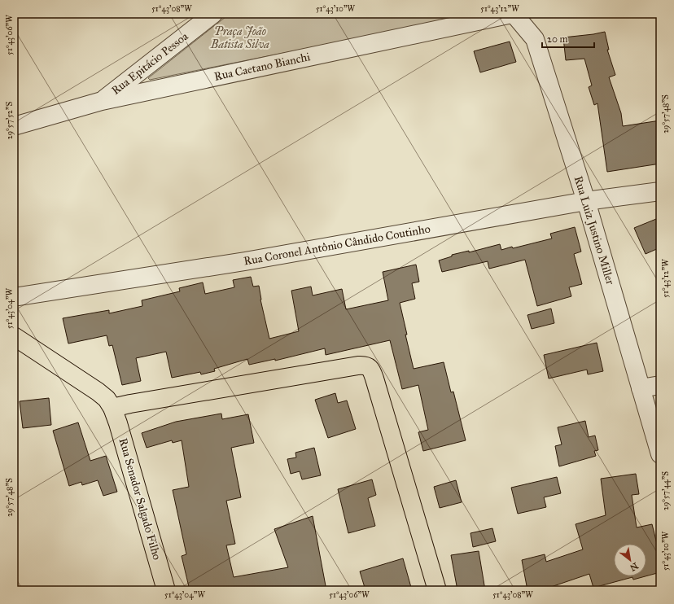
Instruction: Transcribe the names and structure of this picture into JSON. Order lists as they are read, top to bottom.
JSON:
{
  "streets": {
    "main road": ["Rua Senador Salgado Filho"],
    "street": [
      "Rua Epitácio Pessoa",
      "Rua Caetano Bianchi",
      "Rua Luiz Justino Miller",
      "Rua Coronel Antônio Cândido Coutinho"
    ]
  },
  "crossings": [
    ["Rua Epitácio Pessoa", "Rua Caetano Bianchi"],
    ["Rua Caetano Bianchi", "Rua Luiz Justino Miller"],
    ["Rua Luiz Justino Miller", "Rua Coronel Antônio Cândido Coutinho"]
  ],
  "parks": ["Praça João Batista Silva"],
  "scale_bar": "20 m",
  "north": "bottom right",
  "coordinates": [
    "51°43'08\"W",
    "51°43'10\"W",
    "51°43'12\"W",
    "51°43'06\"W",
    "29°57'48\"S",
    "29°57'52\"S",
    "51°43'04\"W",
    "29°57'44\"S"
  ]
}
